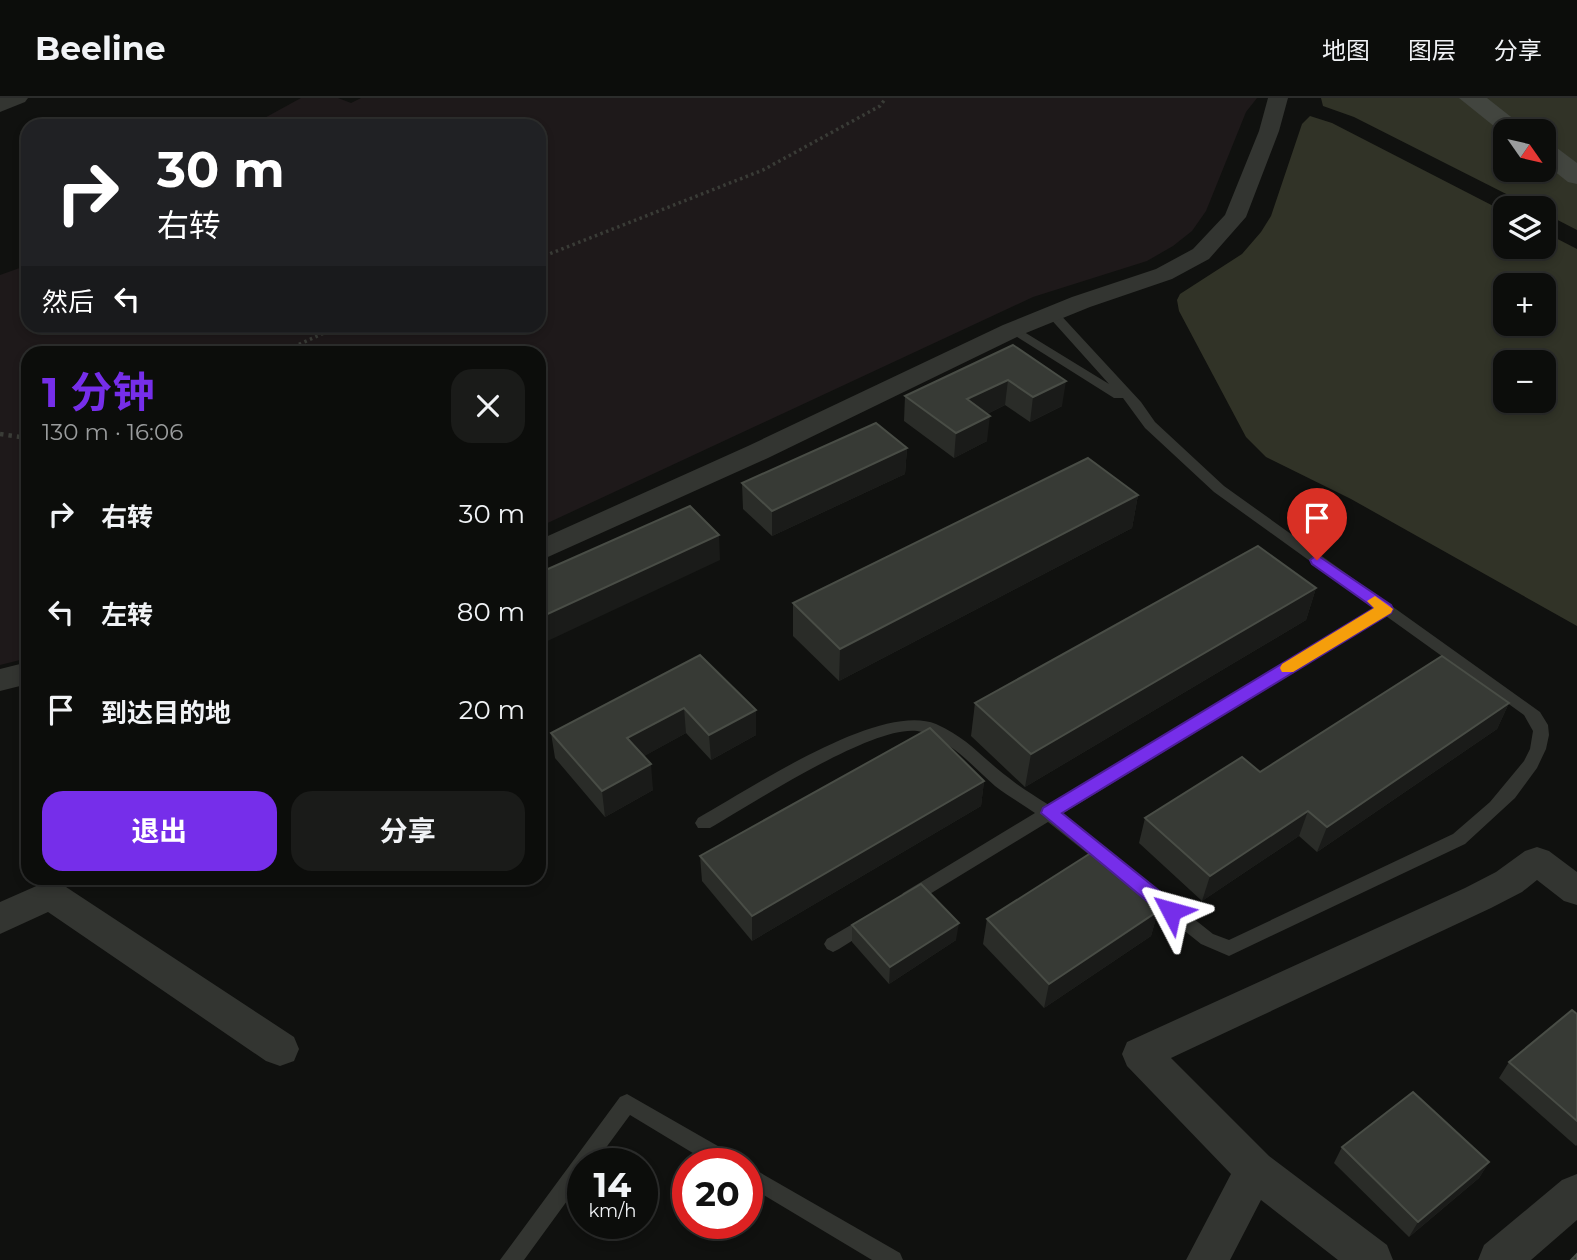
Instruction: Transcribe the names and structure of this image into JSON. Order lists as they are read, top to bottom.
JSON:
{
  "north": "bottom right",
  "page": {
    "header": "Beeline",
    "nav": ["地图", "图层", "分享"],
    "map_buttons": ["+", "−"],
    "turn": ["30 m", "右转"],
    "then": "然后",
    "heading": ["1 分钟", "130 m · 16:06"],
    "list": [
      {
        "name": "右转",
        "value": "30 m"
      },
      {
        "name": "左转",
        "value": "80 m"
      },
      {
        "name": "到达目的地",
        "value": "20 m"
      }
    ],
    "buttons": ["退出", "分享"],
    "speed": "14 km/h",
    "limit": "20"
  }
}
